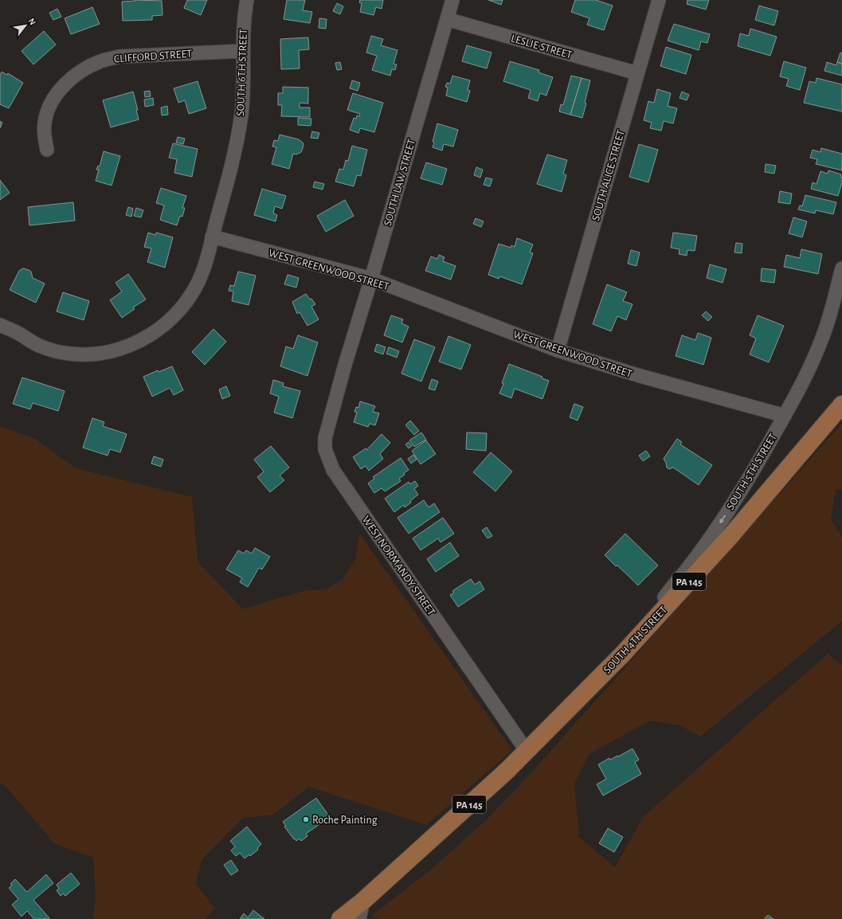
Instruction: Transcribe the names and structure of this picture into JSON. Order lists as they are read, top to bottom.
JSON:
{
  "streets": {
    "main road": ["PA 145", "SOUTH 4TH STREET"],
    "street": [
      "LESLIE STREET",
      "CLIFFORD STREET",
      "SOUTH 6TH STREET",
      "SOUTH ALICE STREET",
      "SOUTH LAW STREET",
      "WEST GREENWOOD STREET",
      "SOUTH 5TH STREET",
      "WEST NORMANDY STREET"
    ]
  },
  "crossings": [
    ["LESLIE STREET", "SOUTH ALICE STREET"],
    ["LESLIE STREET", "SOUTH LAW STREET"],
    ["CLIFFORD STREET", "SOUTH 6TH STREET"],
    ["SOUTH 6TH STREET", "WEST GREENWOOD STREET"],
    ["SOUTH ALICE STREET", "WEST GREENWOOD STREET"],
    ["SOUTH LAW STREET", "WEST GREENWOOD STREET"],
    ["SOUTH LAW STREET", "WEST NORMANDY STREET"],
    ["WEST GREENWOOD STREET", "SOUTH 5TH STREET"],
    ["SOUTH 5TH STREET", "SOUTH 4TH STREET"],
    ["WEST NORMANDY STREET", "SOUTH 4TH STREET"],
    ["PA 145", "SOUTH 4TH STREET"]
  ],
  "one_way": ["SOUTH 5TH STREET"],
  "places": ["Roche Painting"],
  "north": "top right"
}
